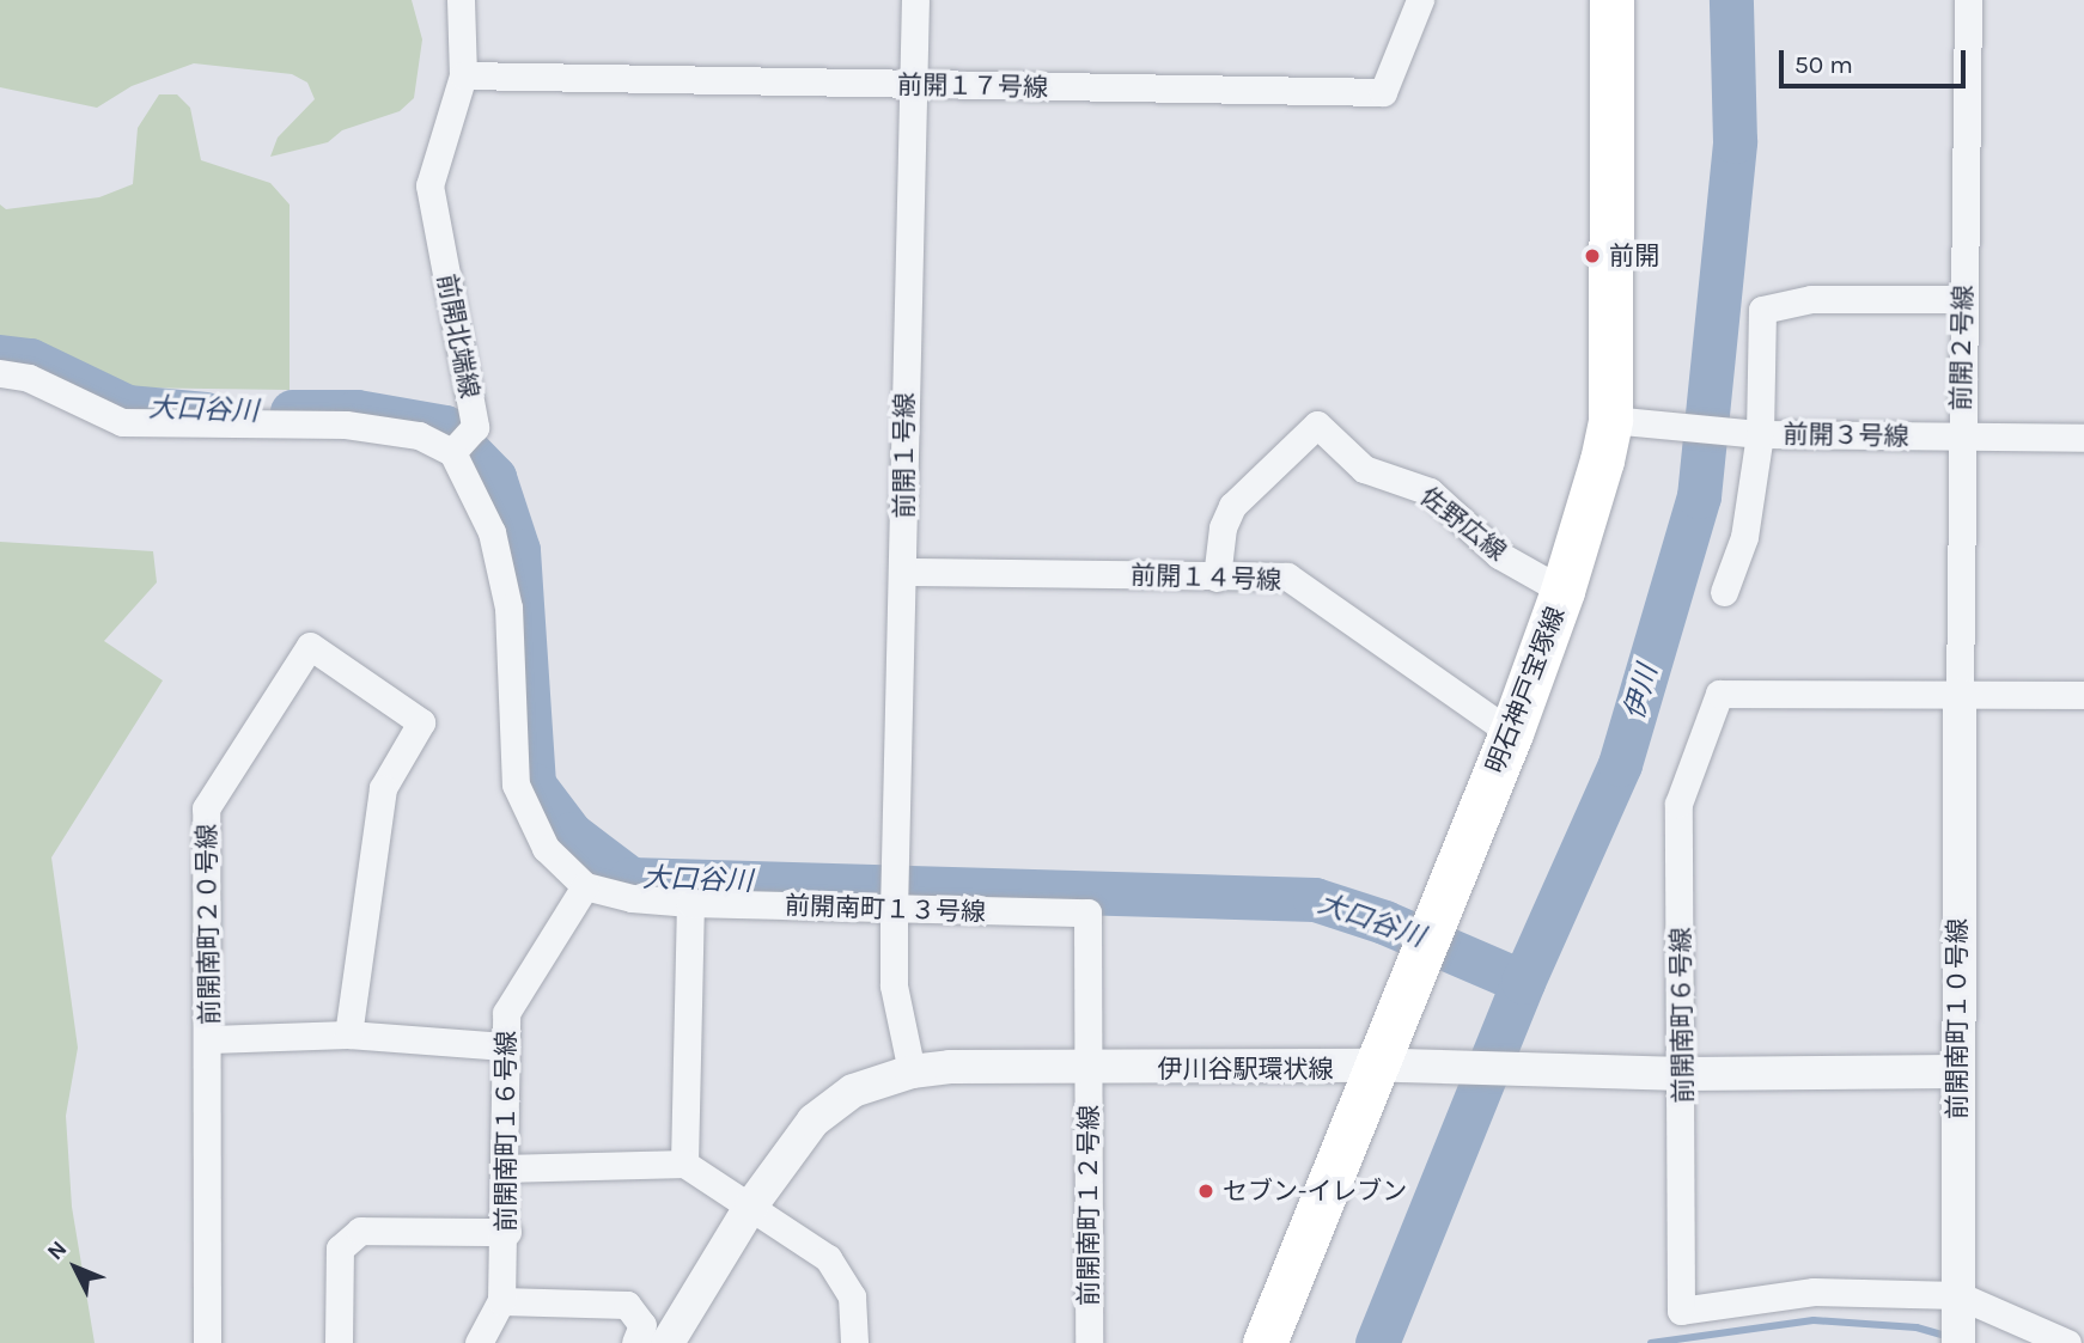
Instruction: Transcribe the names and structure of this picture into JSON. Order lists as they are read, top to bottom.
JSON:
{
  "streets": {
    "main road": ["明石神戸宝塚線"],
    "street": [
      "前開１７号線",
      "前開北端線",
      "前開２号線",
      "前開３号線",
      "前開１号線",
      "佐野広線",
      "前開１４号線",
      "前開南町１３号線",
      "前開南町２０号線",
      "前開南町６号線",
      "前開南町１０号線",
      "伊川谷駅環状線",
      "前開南町１６号線",
      "前開南町１２号線"
    ]
  },
  "crossings": [
    ["前開１７号線", "前開北端線"],
    ["前開１７号線", "前開１号線"],
    ["前開２号線", "前開３号線"],
    ["前開２号線", "前開南町６号線"],
    ["前開２号線", "前開南町１０号線"],
    ["前開１号線", "前開１４号線"],
    ["前開１号線", "前開南町１３号線"],
    ["前開１号線", "伊川谷駅環状線"],
    ["佐野広線", "前開１４号線"],
    ["佐野広線", "明石神戸宝塚線"],
    ["前開１４号線", "明石神戸宝塚線"],
    ["明石神戸宝塚線", "伊川谷駅環状線"],
    ["前開南町１３号線", "伊川谷駅環状線"],
    ["前開南町１３号線", "前開南町１６号線"],
    ["前開南町１３号線", "前開南町１２号線"],
    ["前開南町６号線", "前開南町１０号線"],
    ["前開南町６号線", "伊川谷駅環状線"],
    ["前開南町１０号線", "伊川谷駅環状線"],
    ["伊川谷駅環状線", "前開南町１２号線"]
  ],
  "water": ["大口谷川", "伊川"],
  "places": ["前開", "セブン-イレブン"],
  "scale_bar": "50 m",
  "north": "top left"
}
